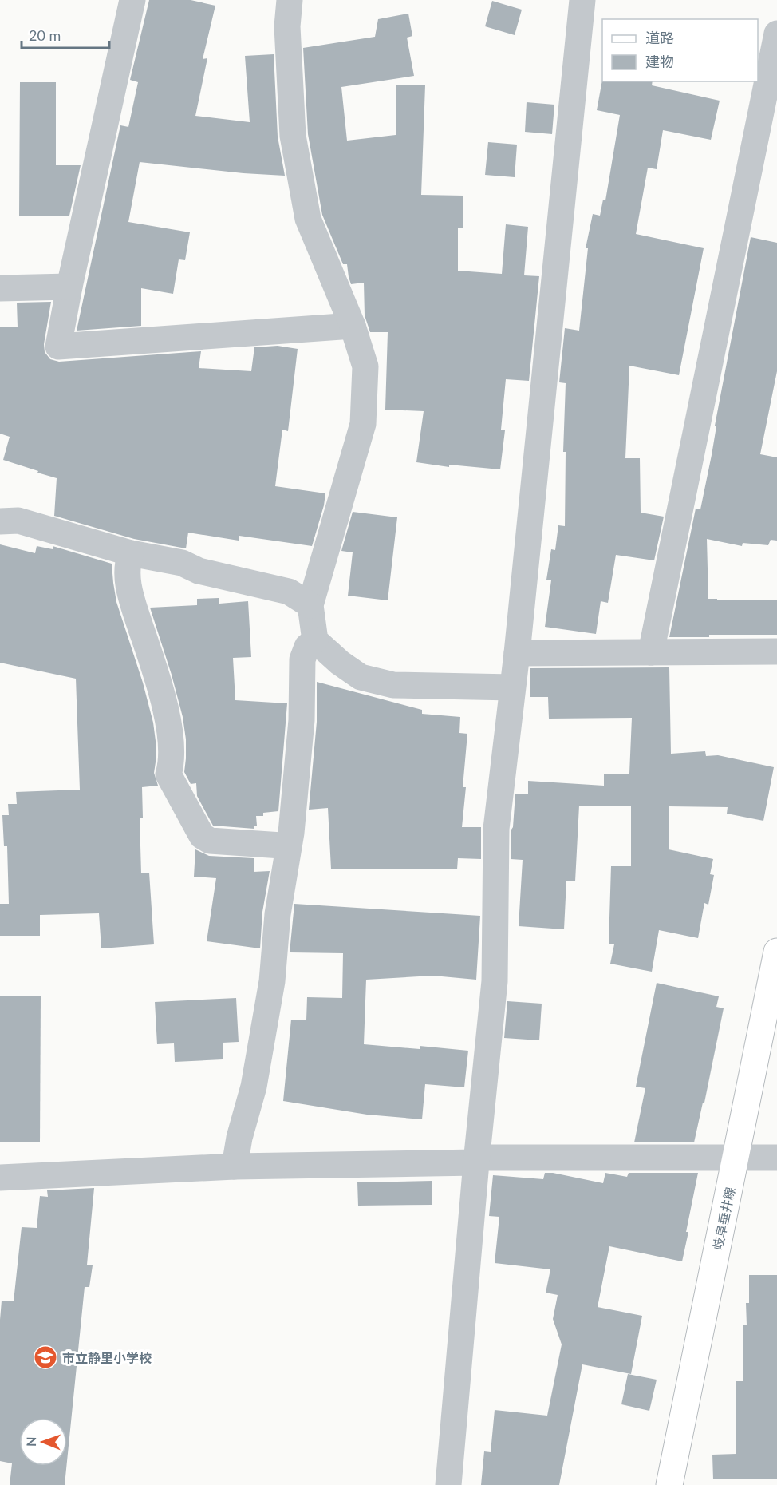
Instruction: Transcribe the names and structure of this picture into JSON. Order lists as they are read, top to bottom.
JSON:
{
  "streets": {
    "main road": ["岐阜垂井線"]
  },
  "places": {
    "school or university": ["市立静里小学校"]
  },
  "legend": ["道路", "建物"],
  "scale_bar": "20 m",
  "north": "left"
}
